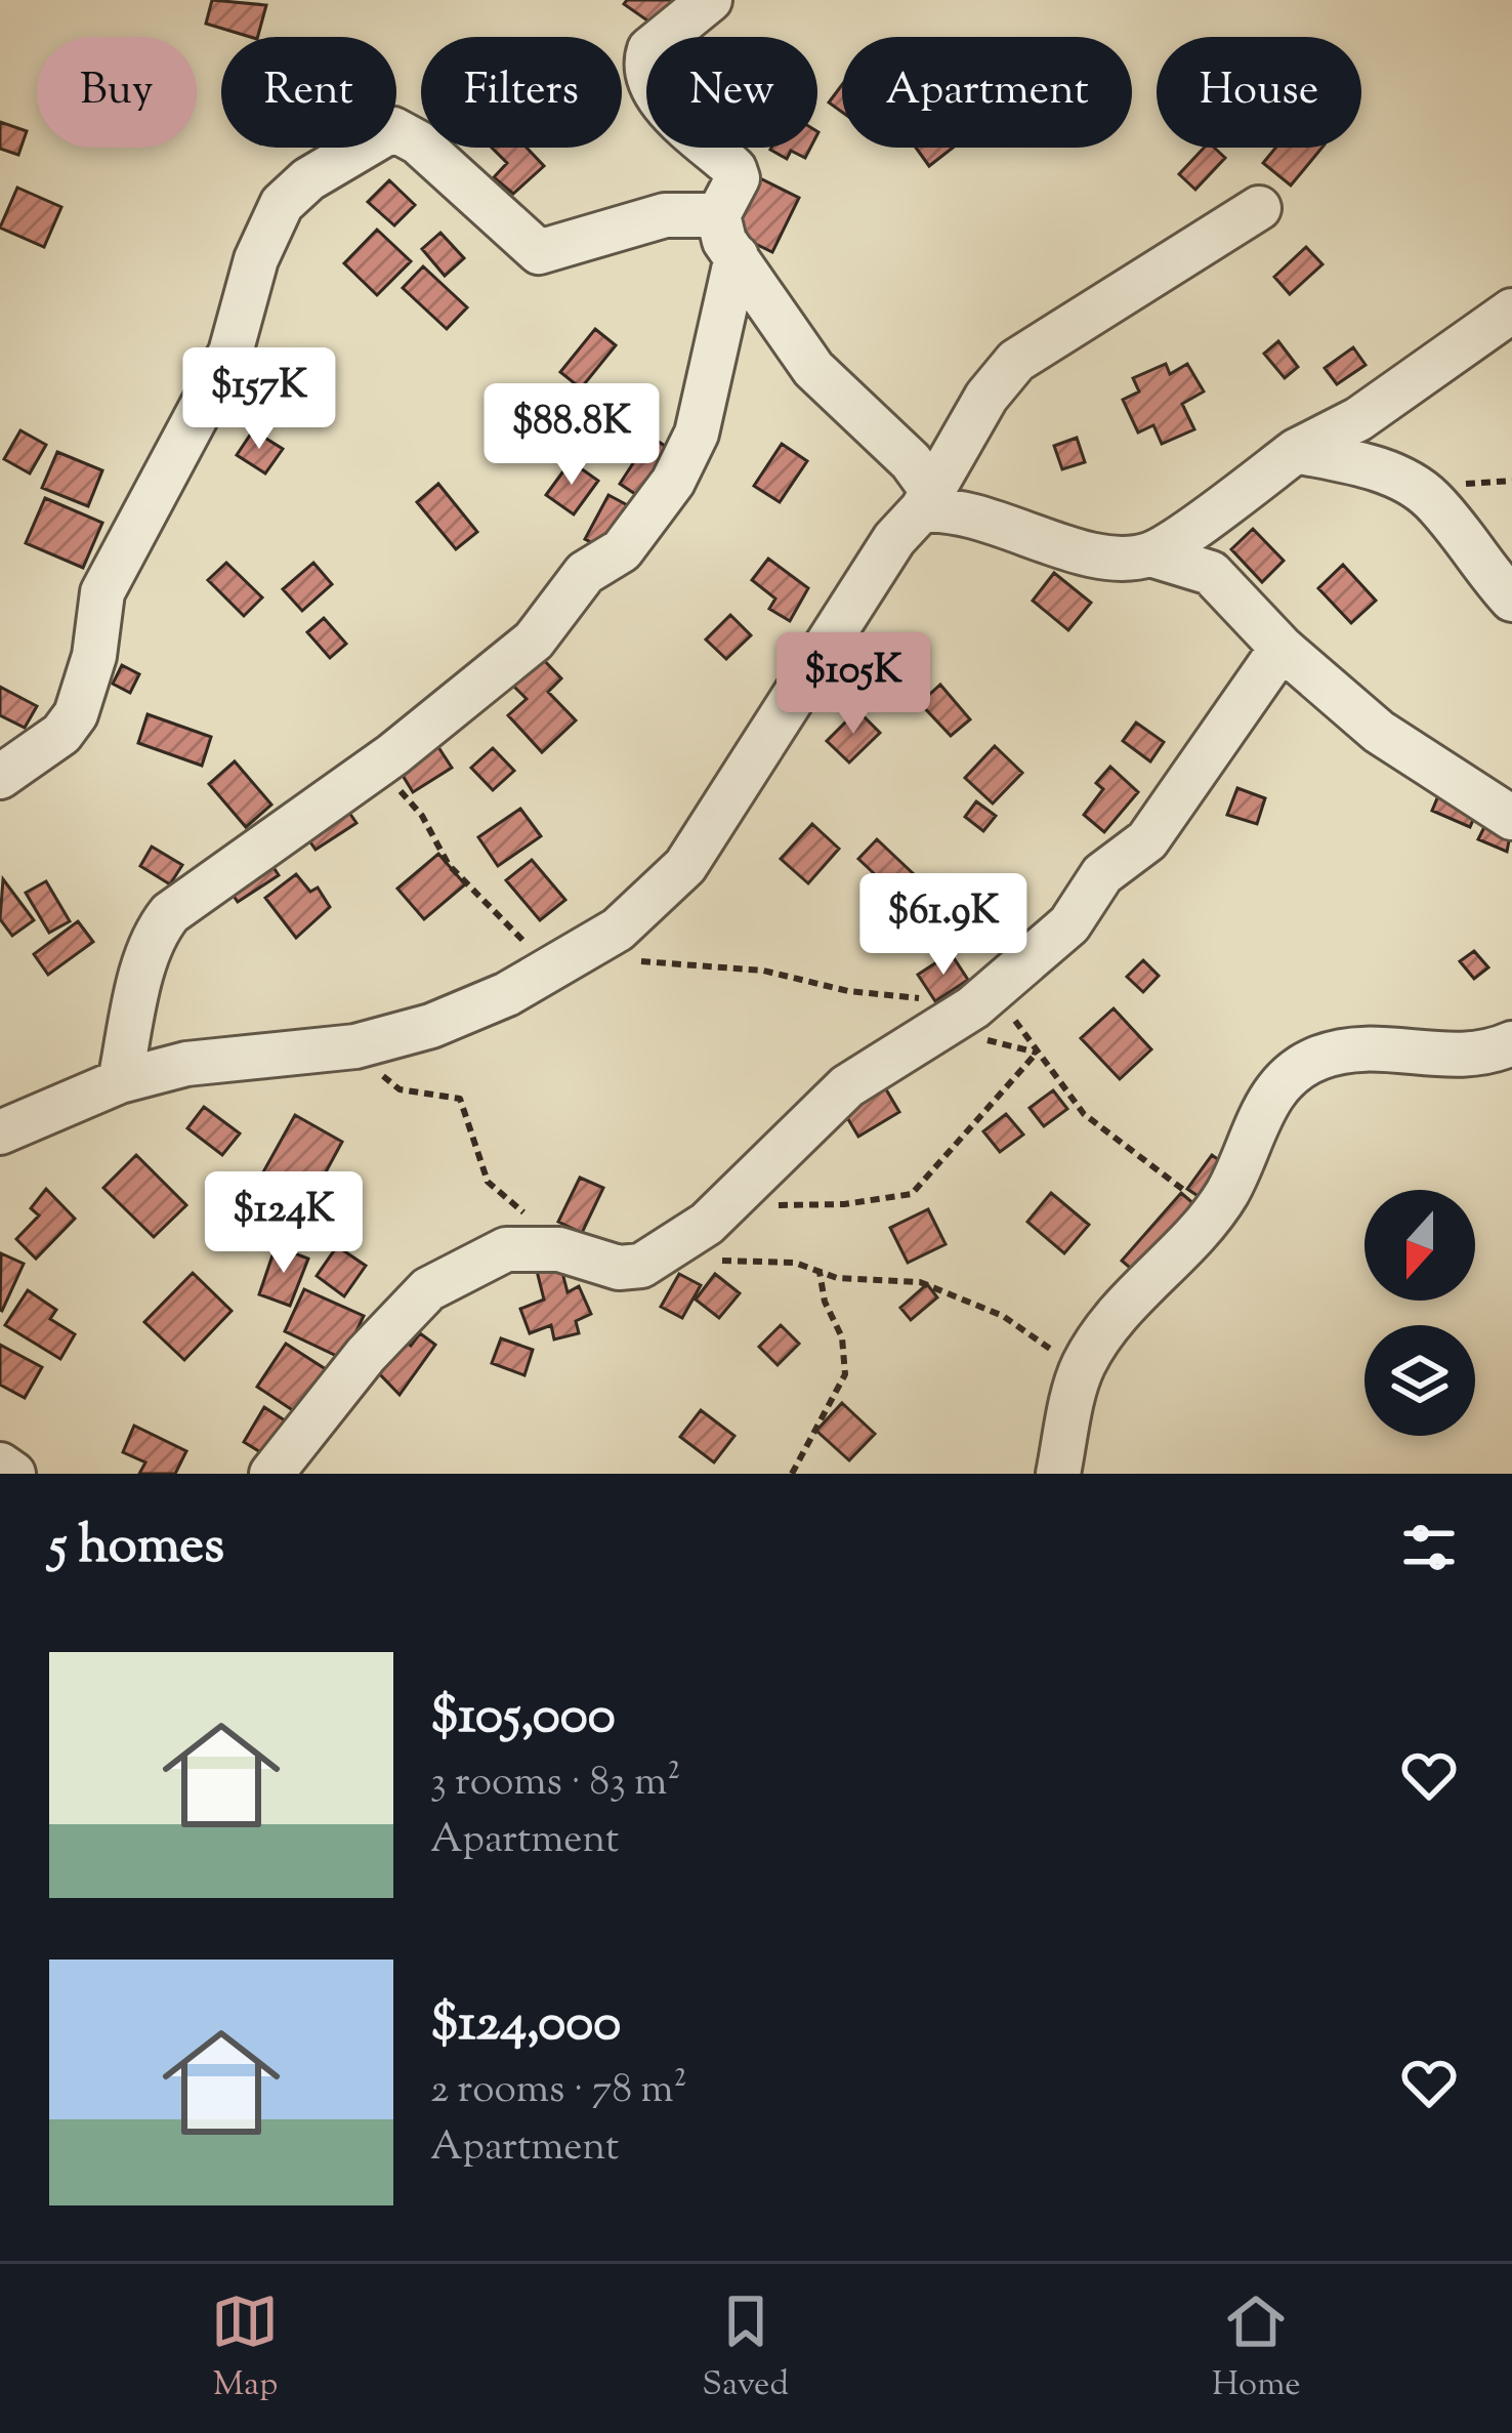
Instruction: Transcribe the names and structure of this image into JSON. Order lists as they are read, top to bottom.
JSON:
{
  "north": "bottom",
  "page": {
    "chip": [
      "Buy",
      "Rent",
      "Filters",
      "New",
      "Apartment",
      "House"
    ],
    "price": [
      "$157K",
      "$88.8K",
      "$105K",
      "$61.9K",
      "$124K"
    ],
    "heading": "5 homes",
    "list": [
      {
        "name": "$105,000",
        "note": "3 rooms · 83 m² · Apartment"
      },
      {
        "name": "$124,000",
        "note": "2 rooms · 78 m² · Apartment"
      }
    ],
    "tabs": ["Map", "Saved", "Home"]
  }
}
